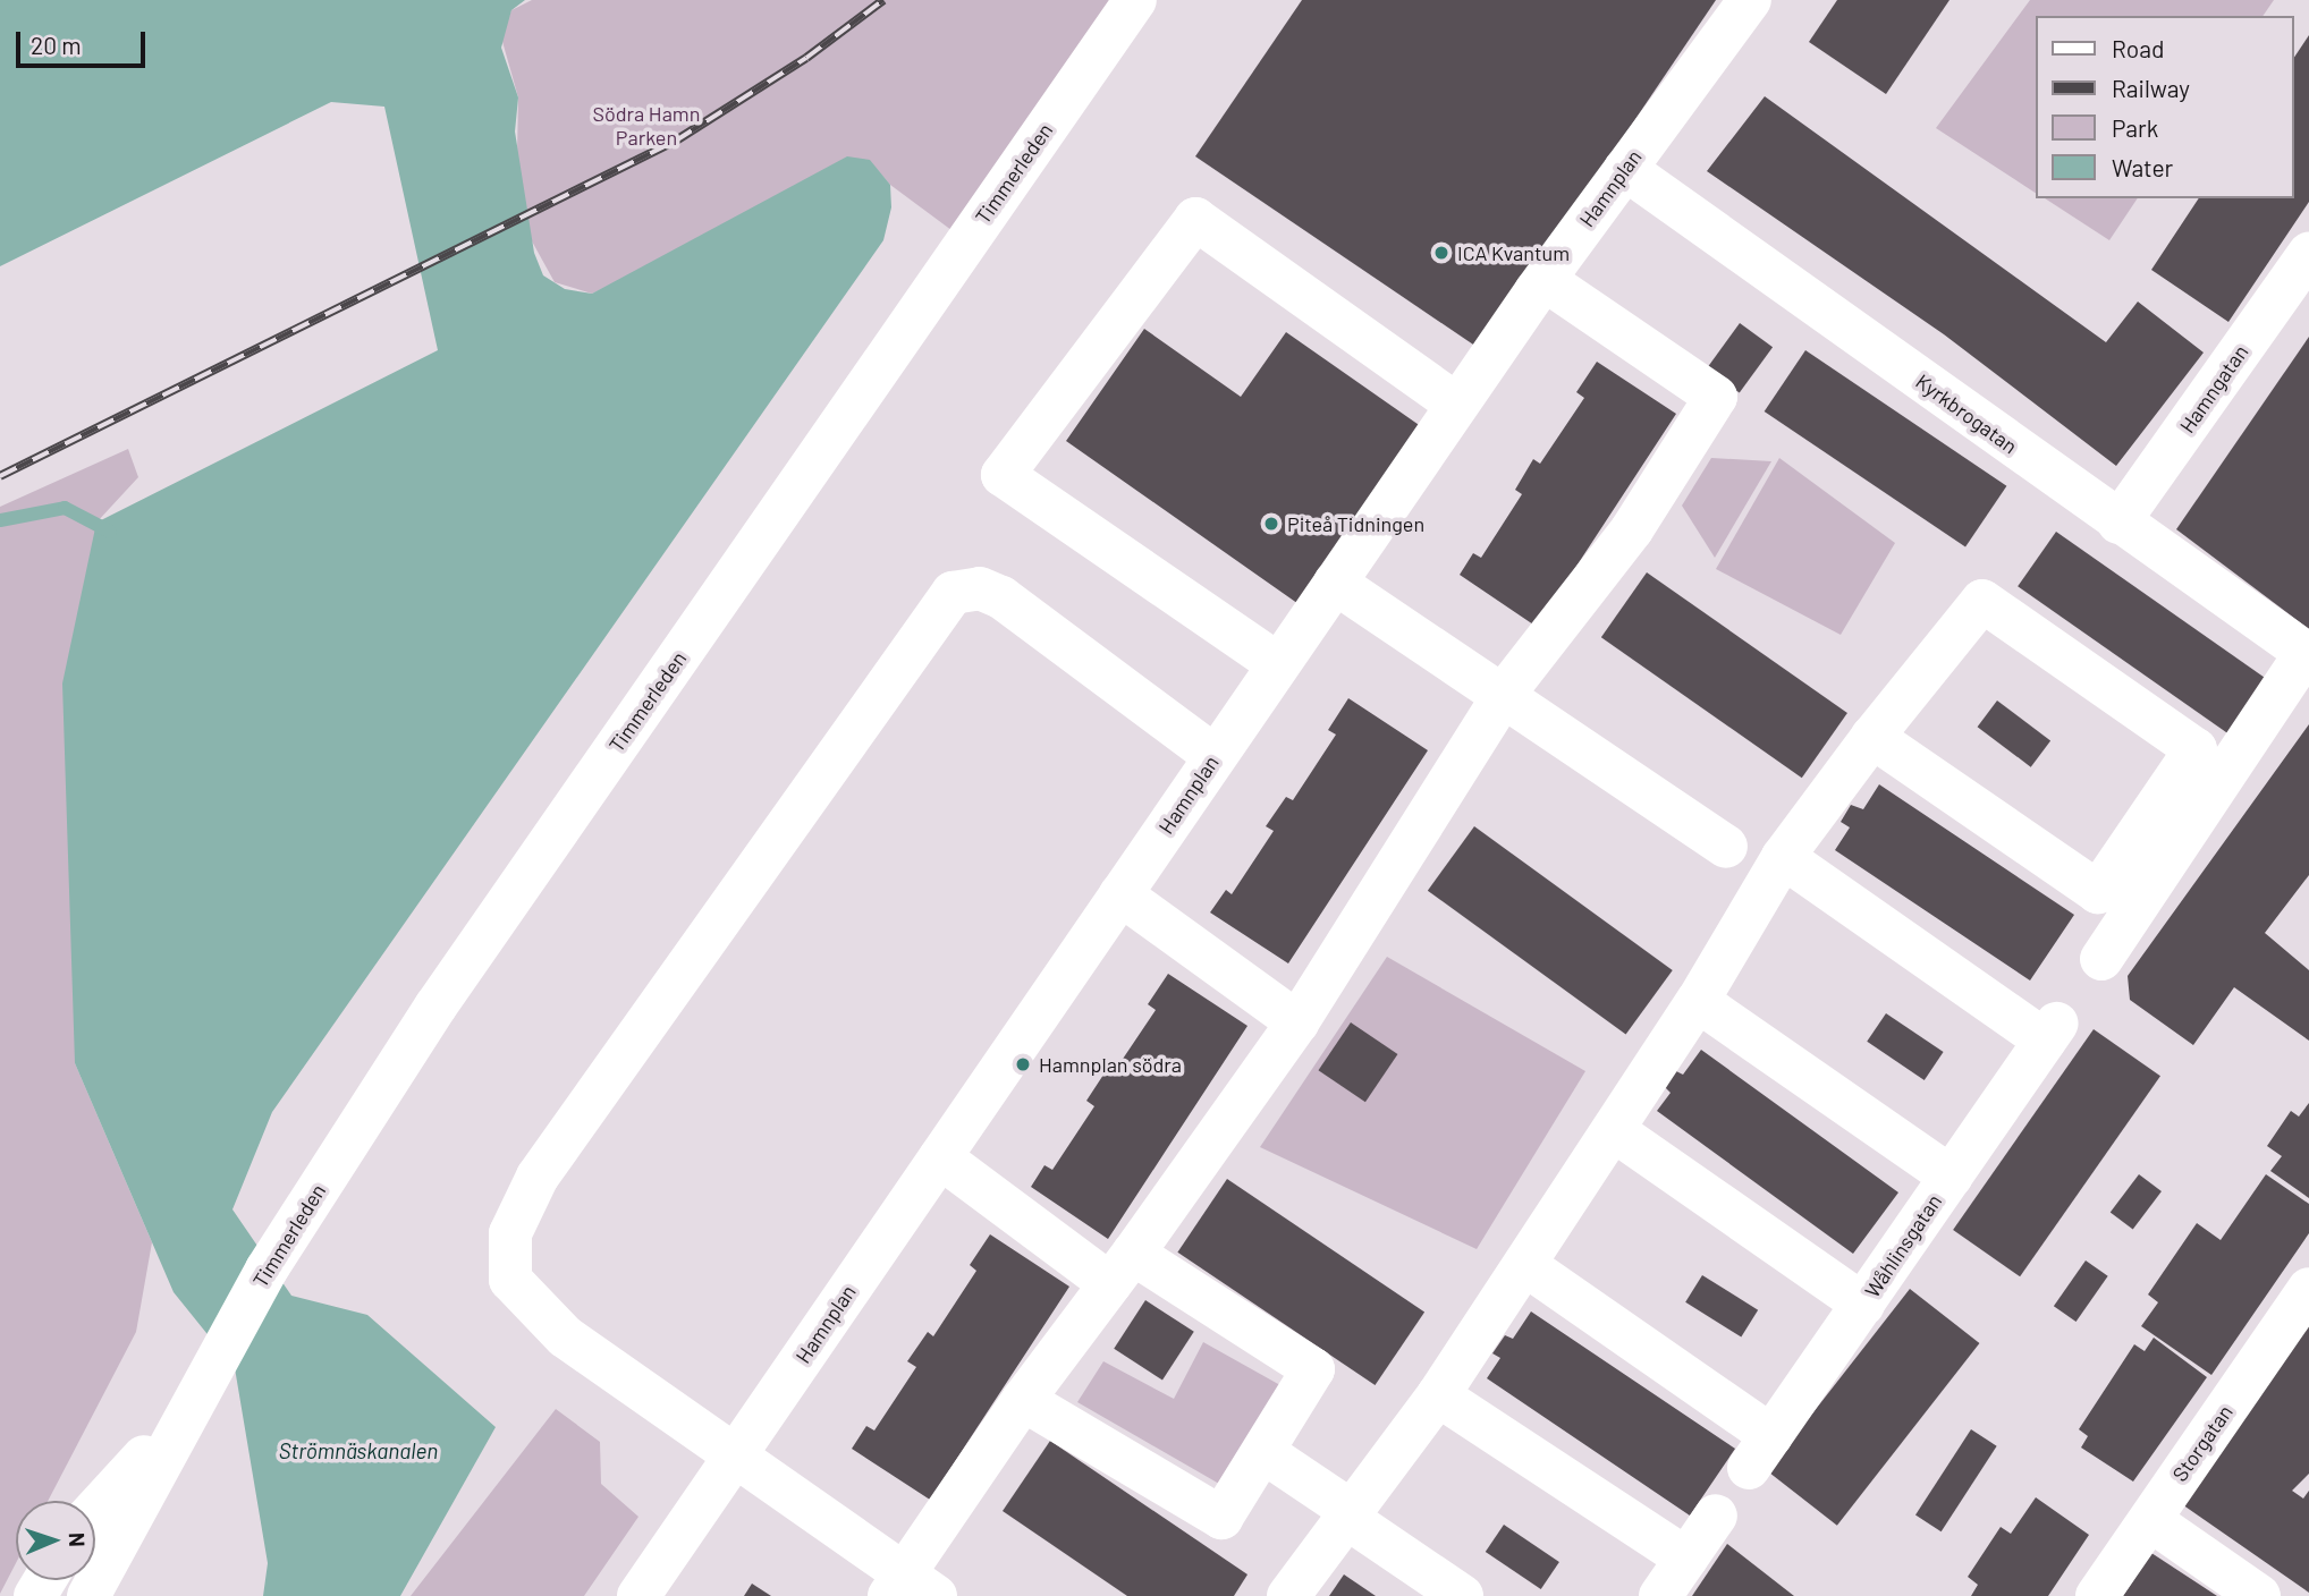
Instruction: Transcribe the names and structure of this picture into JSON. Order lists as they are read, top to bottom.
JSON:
{
  "streets": {
    "street": [
      "Timmerleden",
      "Hamnplan",
      "Hamngatan",
      "Kyrkbrogatan",
      "Wåhlinsgatan",
      "Storgatan"
    ]
  },
  "crossings": [
    ["Hamnplan", "Kyrkbrogatan"],
    ["Hamngatan", "Kyrkbrogatan"]
  ],
  "water": ["Strömnäskanalen"],
  "parks": ["Södra Hamn Parken"],
  "places": ["ICA Kvantum", "Piteå Tidningen", "Hamnplan södra"],
  "legend": [
    "Road",
    "Railway",
    "Park",
    "Water"
  ],
  "scale_bar": "20 m",
  "north": "right"
}
